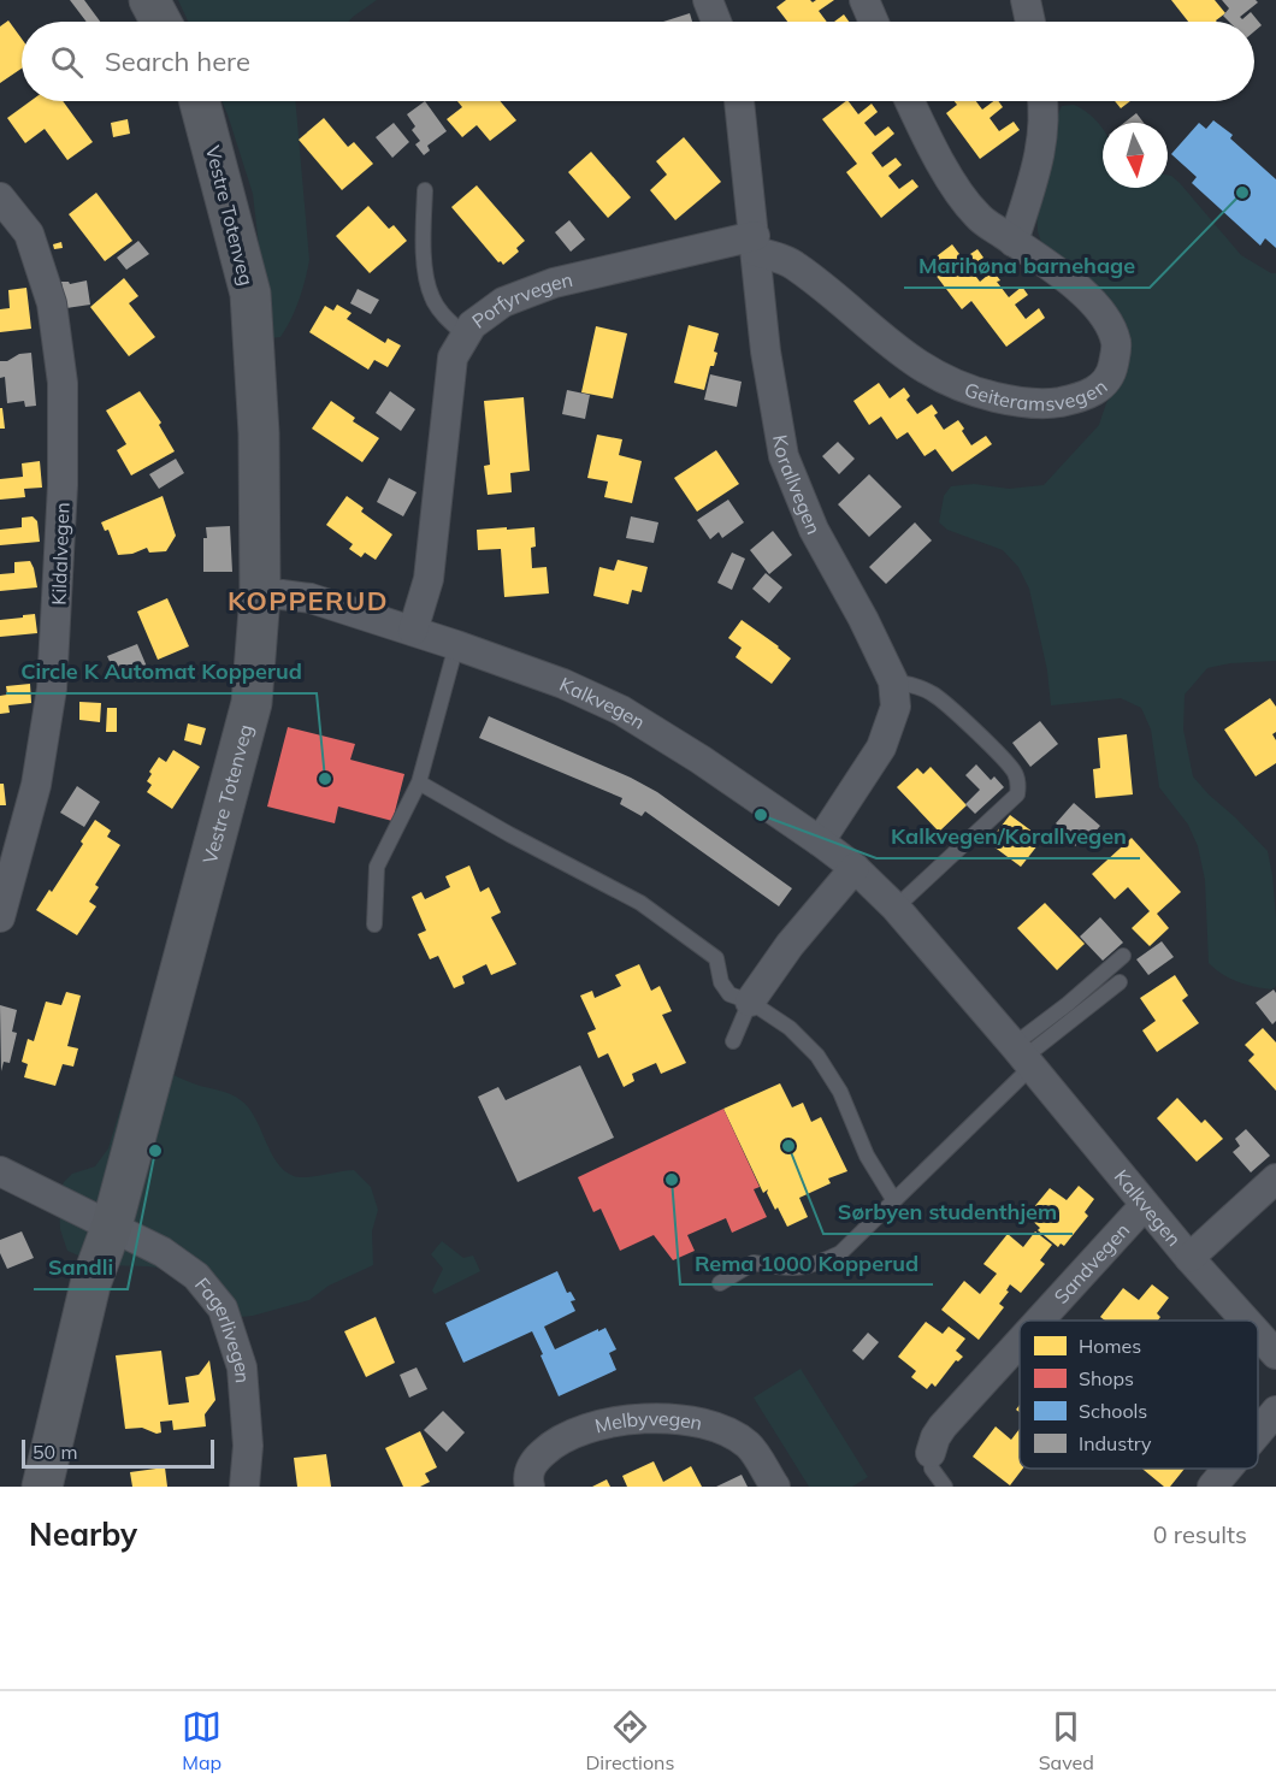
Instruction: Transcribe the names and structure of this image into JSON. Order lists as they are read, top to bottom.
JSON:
{
  "streets": {
    "main road": ["Vestre Totenveg"],
    "street": [
      "Porfyrvegen",
      "Geiteramsvegen",
      "Korallvegen",
      "Kildalvegen",
      "Kalkvegen",
      "Sandvegen",
      "Fagerlivegen",
      "Melbyvegen"
    ]
  },
  "crossings": [
    ["Vestre Totenveg", "Kalkvegen"],
    ["Vestre Totenveg", "Fagerlivegen"],
    ["Porfyrvegen", "Geiteramsvegen"],
    ["Porfyrvegen", "Korallvegen"],
    ["Porfyrvegen", "Kalkvegen"],
    ["Geiteramsvegen", "Korallvegen"],
    ["Korallvegen", "Kalkvegen"],
    ["Kalkvegen", "Sandvegen"]
  ],
  "districts": ["KOPPERUD"],
  "places": [
    "Marihøna barnehage",
    "Circle K Automat Kopperud",
    "Kalkvegen/Korallvegen",
    "Sørbyen studenthjem",
    "Sandli",
    "Rema 1000 Kopperud"
  ],
  "legend": [
    "Homes",
    "Shops",
    "Schools",
    "Industry"
  ],
  "scale_bar": "50 m",
  "north": "bottom",
  "page": {
    "search": "Search here",
    "scale": "50 m",
    "heading": ["Nearby", "0 results"],
    "nav": ["Map", "Directions", "Saved"]
  }
}
